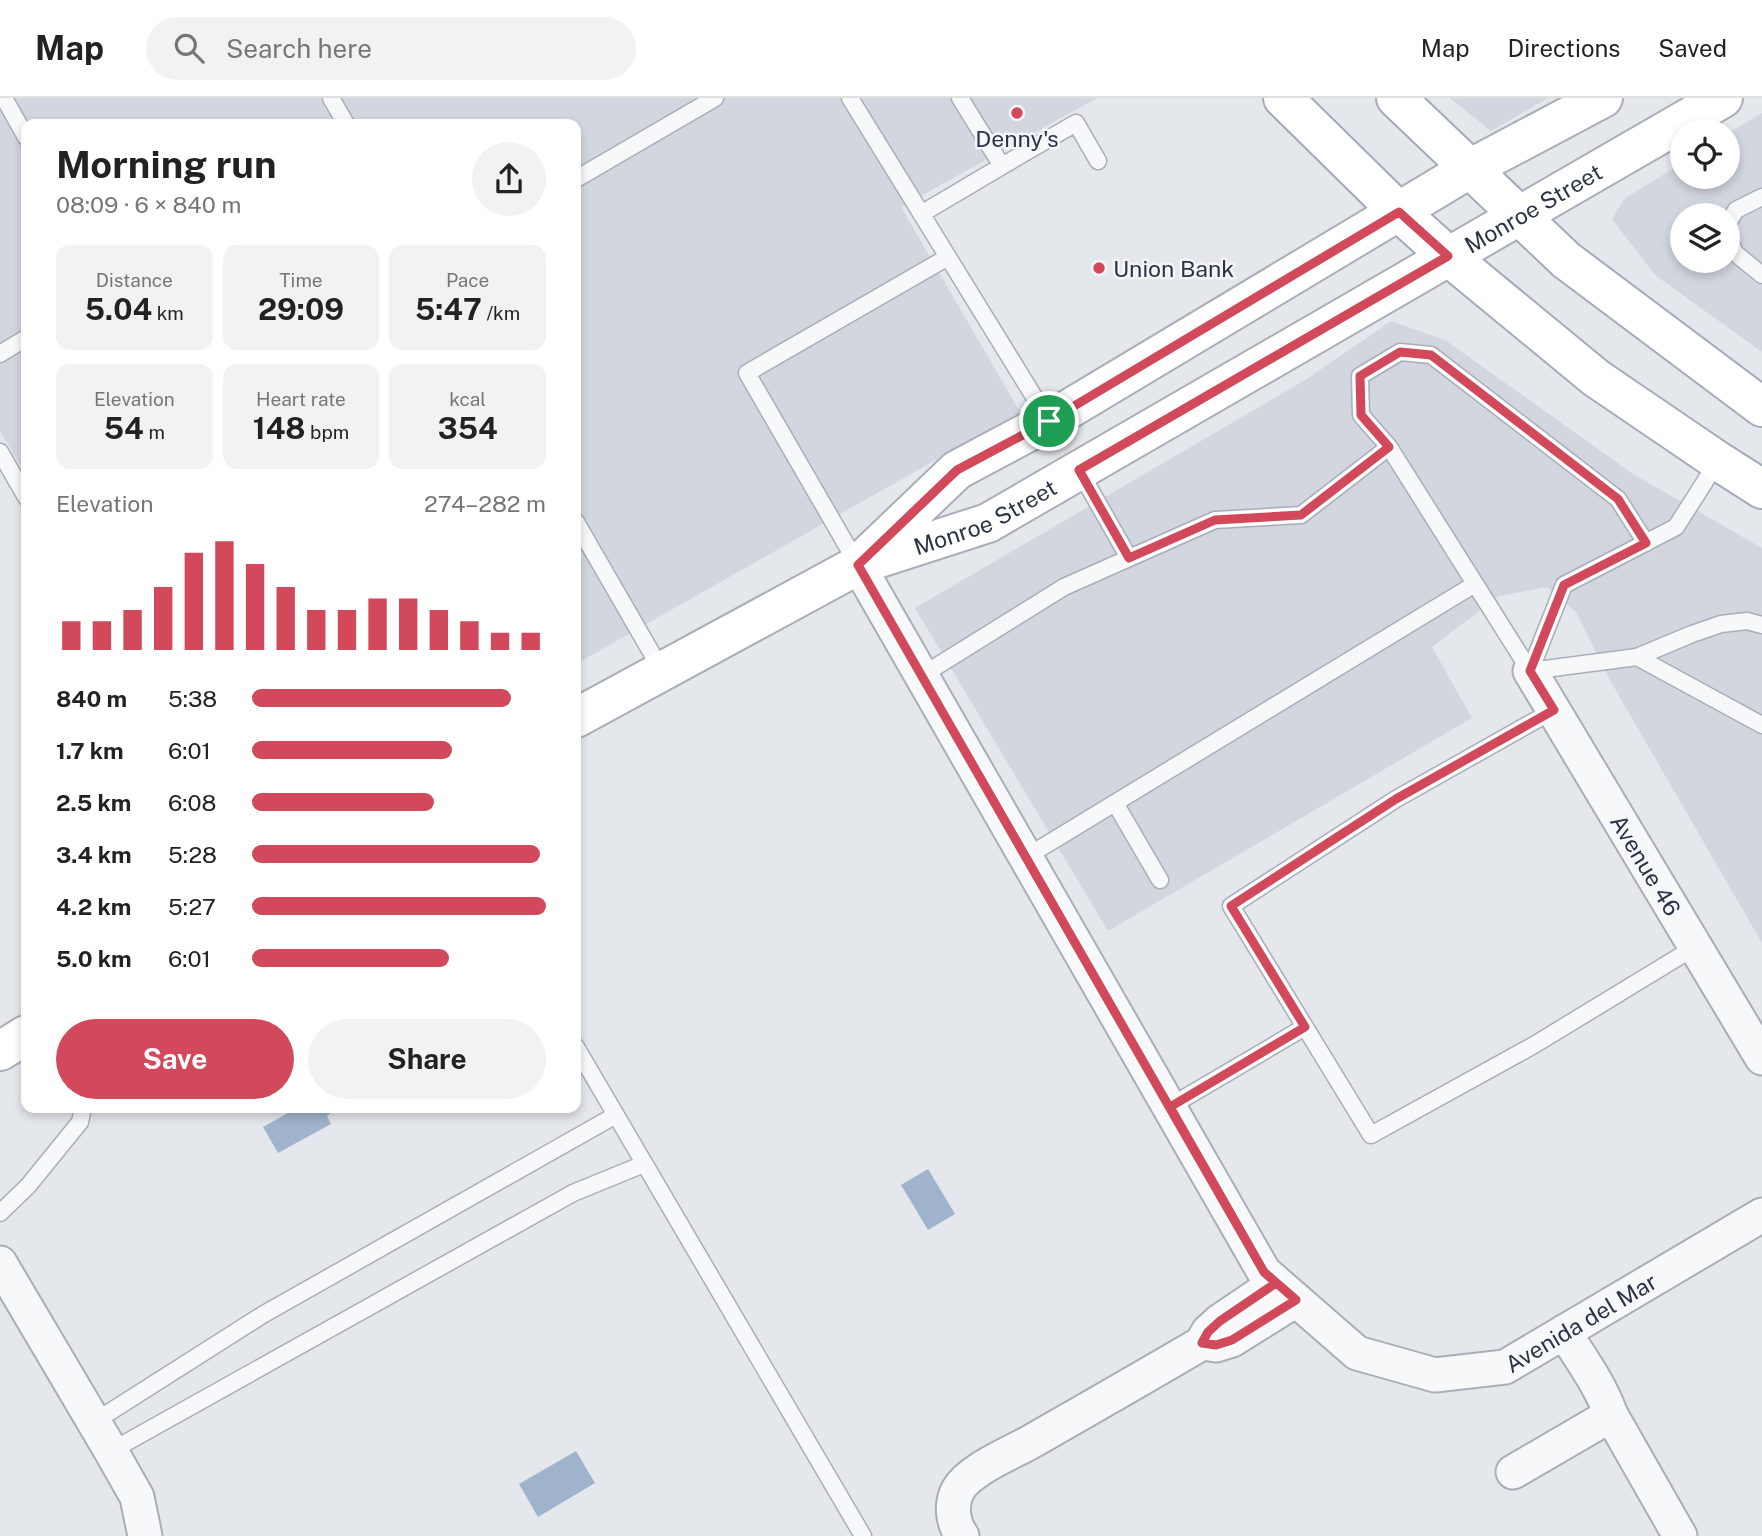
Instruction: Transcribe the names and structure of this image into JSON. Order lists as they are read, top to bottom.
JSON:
{
  "streets": {
    "main road": ["Monroe Street"],
    "street": ["Avenue 46", "Avenida del Mar"]
  },
  "crossings": [
    ["Monroe Street", "Avenida del Mar"]
  ],
  "places": ["Denny's", "Union Bank"],
  "page": {
    "header": "Map",
    "search": "Search here",
    "nav": ["Map", "Directions", "Saved"],
    "heading": ["Morning run", "08:09 · 6 × 840 m"],
    "stats": [
      ["Distance", "5.04 km"],
      ["Time", "29:09"],
      ["Pace", "5:47 /km"],
      ["Elevation", "54 m"],
      ["Heart rate", "148 bpm"],
      ["kcal", "354"]
    ],
    "chart": ["Elevation", "274–282 m"],
    "list": [
      {
        "name": "840 m",
        "note": "5:38"
      },
      {
        "name": "1.7 km",
        "note": "6:01"
      },
      {
        "name": "2.5 km",
        "note": "6:08"
      },
      {
        "name": "3.4 km",
        "note": "5:28"
      },
      {
        "name": "4.2 km",
        "note": "5:27"
      },
      {
        "name": "5.0 km",
        "note": "6:01"
      }
    ],
    "buttons": ["Save", "Share"]
  }
}
